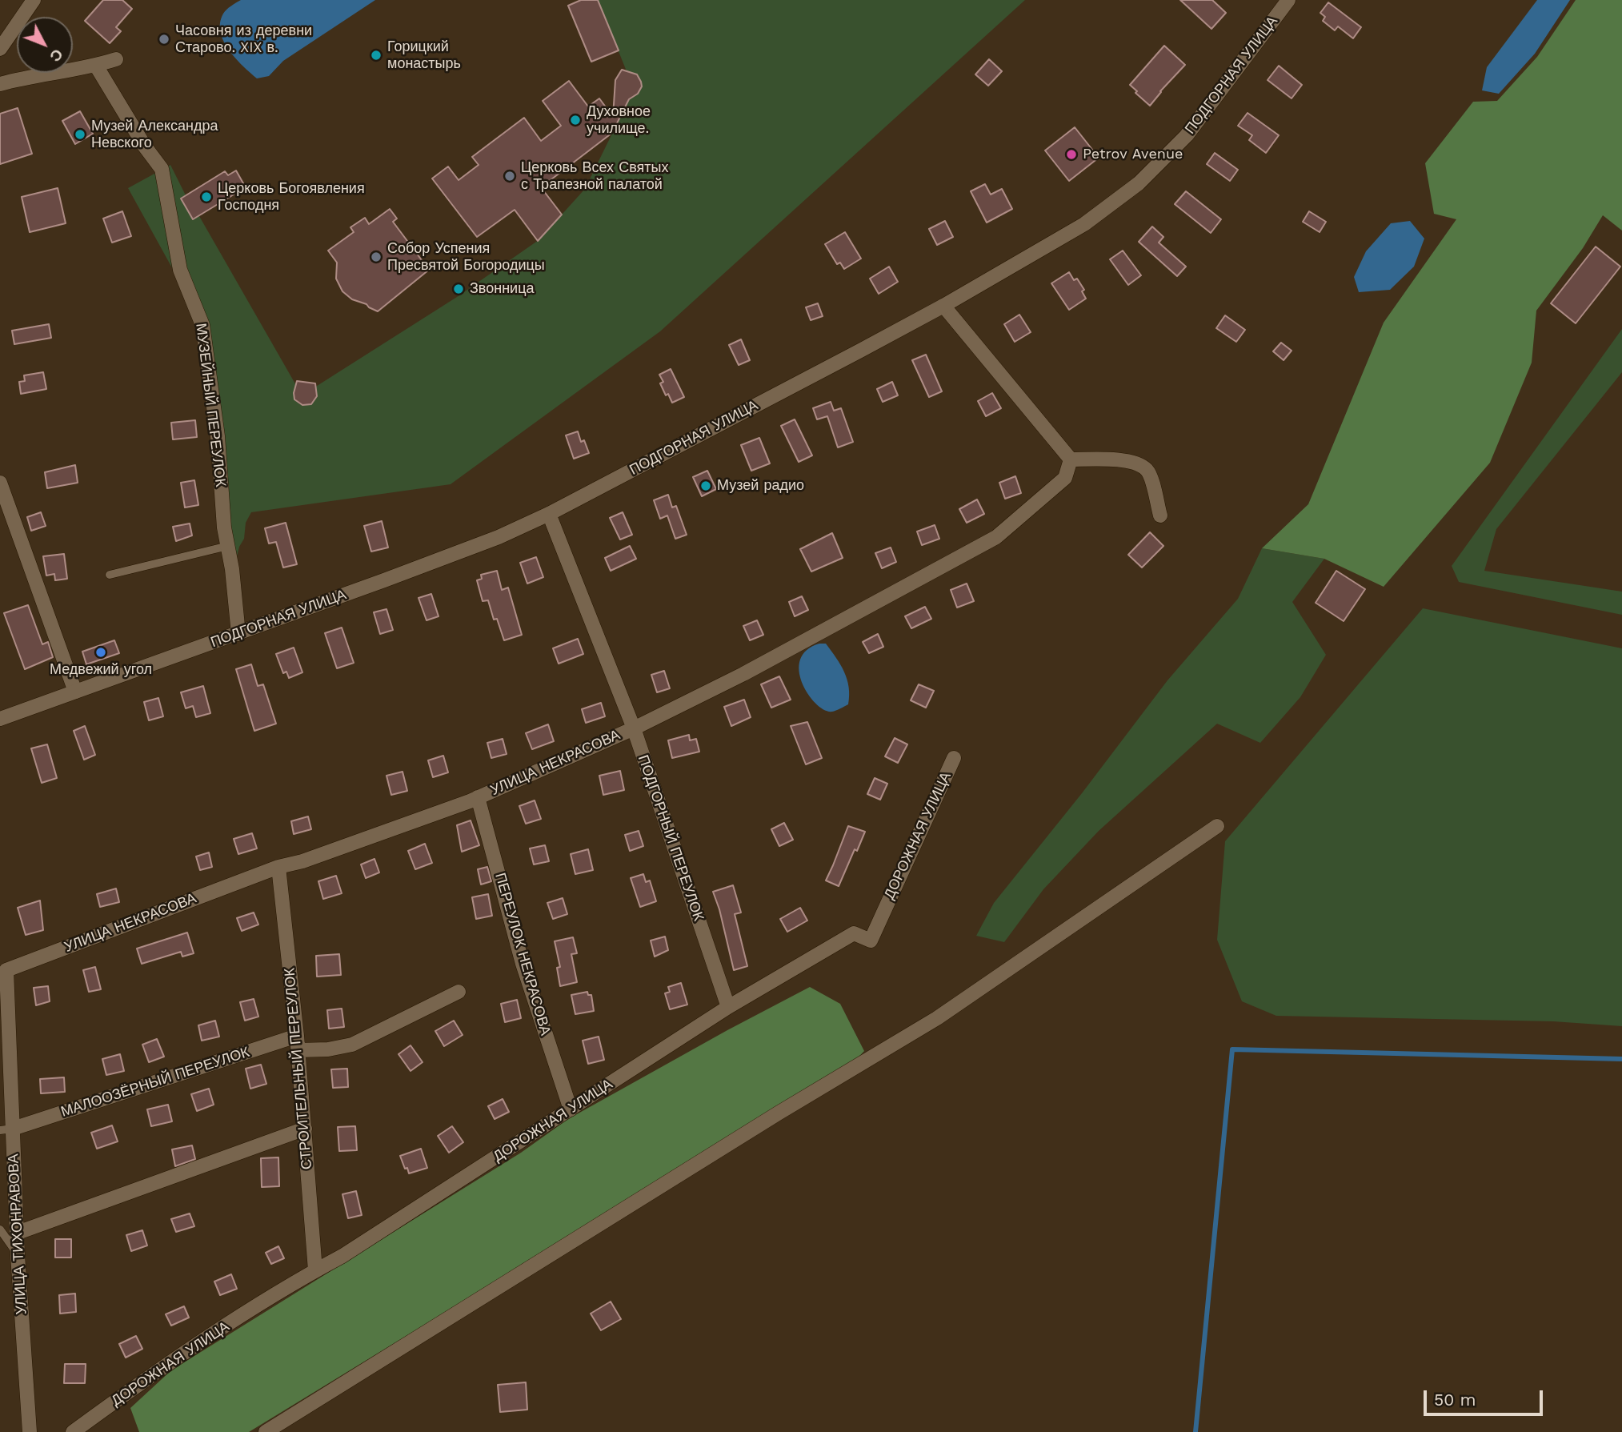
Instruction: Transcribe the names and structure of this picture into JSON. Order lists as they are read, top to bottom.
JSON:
{
  "streets": {
    "street": [
      "ПОДГОРНАЯ УЛИЦА",
      "МУЗЕЙНЫЙ ПЕРЕУЛОК",
      "УЛИЦА НЕКРАСОВА",
      "ДОРОЖНАЯ УЛИЦА",
      "ПОДГОРНЫЙ ПЕРЕУЛОК",
      "ПЕРЕУЛОК НЕКРАСОВА",
      "СТРОИТЕЛЬНЫЙ ПЕРЕУЛОК",
      "МАЛООЗЁРНЫЙ ПЕРЕУЛОК",
      "УЛИЦА ТИХОНРАВОВА"
    ]
  },
  "crossings": [
    ["ПОДГОРНАЯ УЛИЦА", "МУЗЕЙНЫЙ ПЕРЕУЛОК"],
    ["ПОДГОРНАЯ УЛИЦА", "ПОДГОРНЫЙ ПЕРЕУЛОК"],
    ["УЛИЦА НЕКРАСОВА", "ПОДГОРНЫЙ ПЕРЕУЛОК"],
    ["УЛИЦА НЕКРАСОВА", "ПЕРЕУЛОК НЕКРАСОВА"],
    ["УЛИЦА НЕКРАСОВА", "СТРОИТЕЛЬНЫЙ ПЕРЕУЛОК"],
    ["УЛИЦА НЕКРАСОВА", "УЛИЦА ТИХОНРАВОВА"],
    ["ДОРОЖНАЯ УЛИЦА", "ПОДГОРНЫЙ ПЕРЕУЛОК"],
    ["ДОРОЖНАЯ УЛИЦА", "ПЕРЕУЛОК НЕКРАСОВА"],
    ["ДОРОЖНАЯ УЛИЦА", "СТРОИТЕЛЬНЫЙ ПЕРЕУЛОК"],
    ["СТРОИТЕЛЬНЫЙ ПЕРЕУЛОК", "МАЛООЗЁРНЫЙ ПЕРЕУЛОК"],
    ["МАЛООЗЁРНЫЙ ПЕРЕУЛОК", "УЛИЦА ТИХОНРАВОВА"]
  ],
  "places": [
    "Часовня из деревни Старово. XIX в.",
    "Горицкий монастырь",
    "Духовное училище.",
    "Музей Александра Невского",
    "Petrov Avenue",
    "Церковь Всех Святых с Трапезной палатой",
    "Церковь Богоявления Господня",
    "Собор Успения Пресвятой Богородицы",
    "Звонница",
    "Музей радио",
    "Медвежий угол"
  ],
  "scale_bar": "50 m",
  "north": "bottom right"
}
